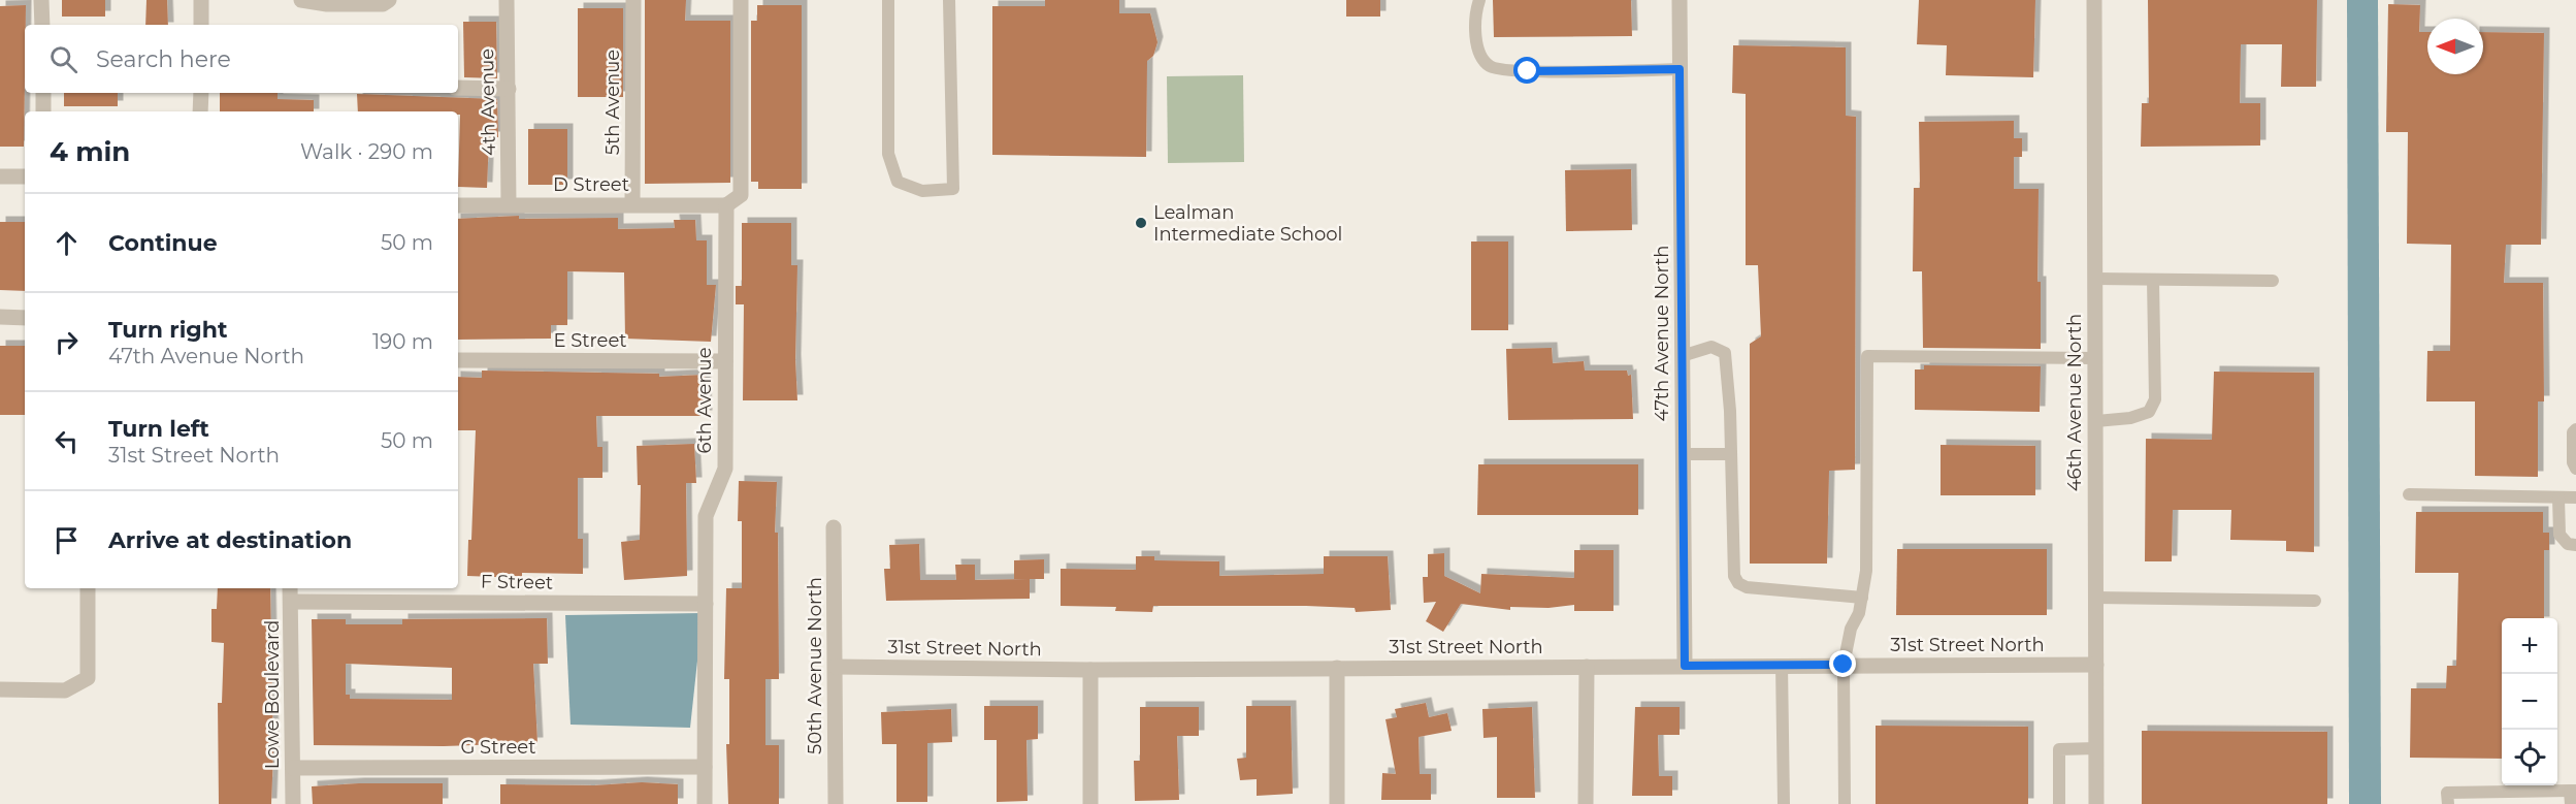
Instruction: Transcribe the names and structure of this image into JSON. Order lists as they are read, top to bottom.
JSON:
{
  "streets": {
    "street": [
      "4th Avenue",
      "5th Avenue",
      "D Street",
      "47th Avenue North",
      "E Street",
      "6th Avenue",
      "46th Avenue North",
      "F Street",
      "31st Street North",
      "50th Avenue North",
      "Lowe Boulevard",
      "G Street"
    ]
  },
  "crossings": [
    ["4th Avenue", "D Street"],
    ["5th Avenue", "D Street"],
    ["D Street", "6th Avenue"],
    ["47th Avenue North", "31st Street North"],
    ["E Street", "6th Avenue"],
    ["6th Avenue", "F Street"],
    ["6th Avenue", "G Street"],
    ["46th Avenue North", "31st Street North"],
    ["F Street", "Lowe Boulevard"],
    ["31st Street North", "50th Avenue North"],
    ["Lowe Boulevard", "G Street"]
  ],
  "places": ["Lealman Intermediate School"],
  "north": "left",
  "page": {
    "search": "Search here",
    "heading": ["4 min", "Walk · 290 m"],
    "list": [
      ["Continue", "50 m"],
      ["Turn right", "47th Avenue North", "190 m"],
      ["Turn left", "31st Street North", "50 m"],
      "Arrive at destination"
    ],
    "map_buttons": ["+", "−"]
  }
}
